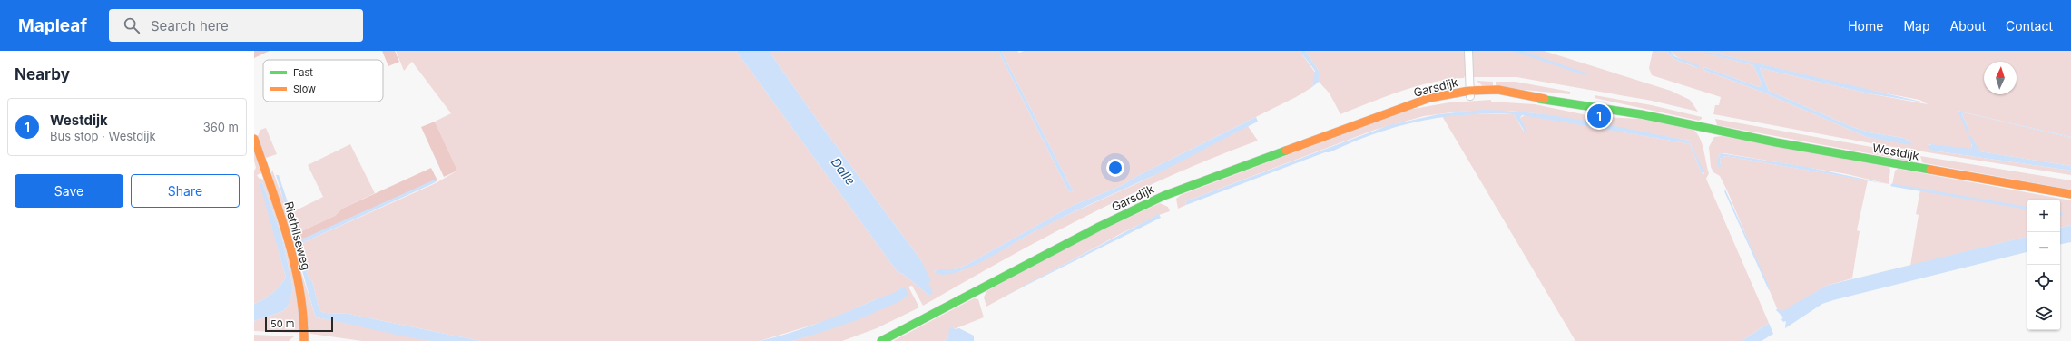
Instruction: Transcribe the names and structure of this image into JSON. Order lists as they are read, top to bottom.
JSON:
{
  "streets": {
    "main road": ["Garsdijk", "Westdijk", "Riethilseweg"]
  },
  "crossings": [
    ["Garsdijk", "Westdijk"]
  ],
  "water": ["Dalle"],
  "legend": ["Fast", "Slow"],
  "scale_bar": "50 m",
  "north": "top",
  "page": {
    "header": "Mapleaf",
    "search": "Search here",
    "nav": [
      "Home",
      "Map",
      "About",
      "Contact"
    ],
    "heading": "Nearby",
    "list": [
      {
        "mark": "1",
        "name": "Westdijk",
        "note": "Bus stop · Westdijk",
        "value": "360 m"
      }
    ],
    "pins": "1",
    "buttons": ["Save", "Share"],
    "map_buttons": ["+", "−"],
    "scale": "50 m"
  }
}
